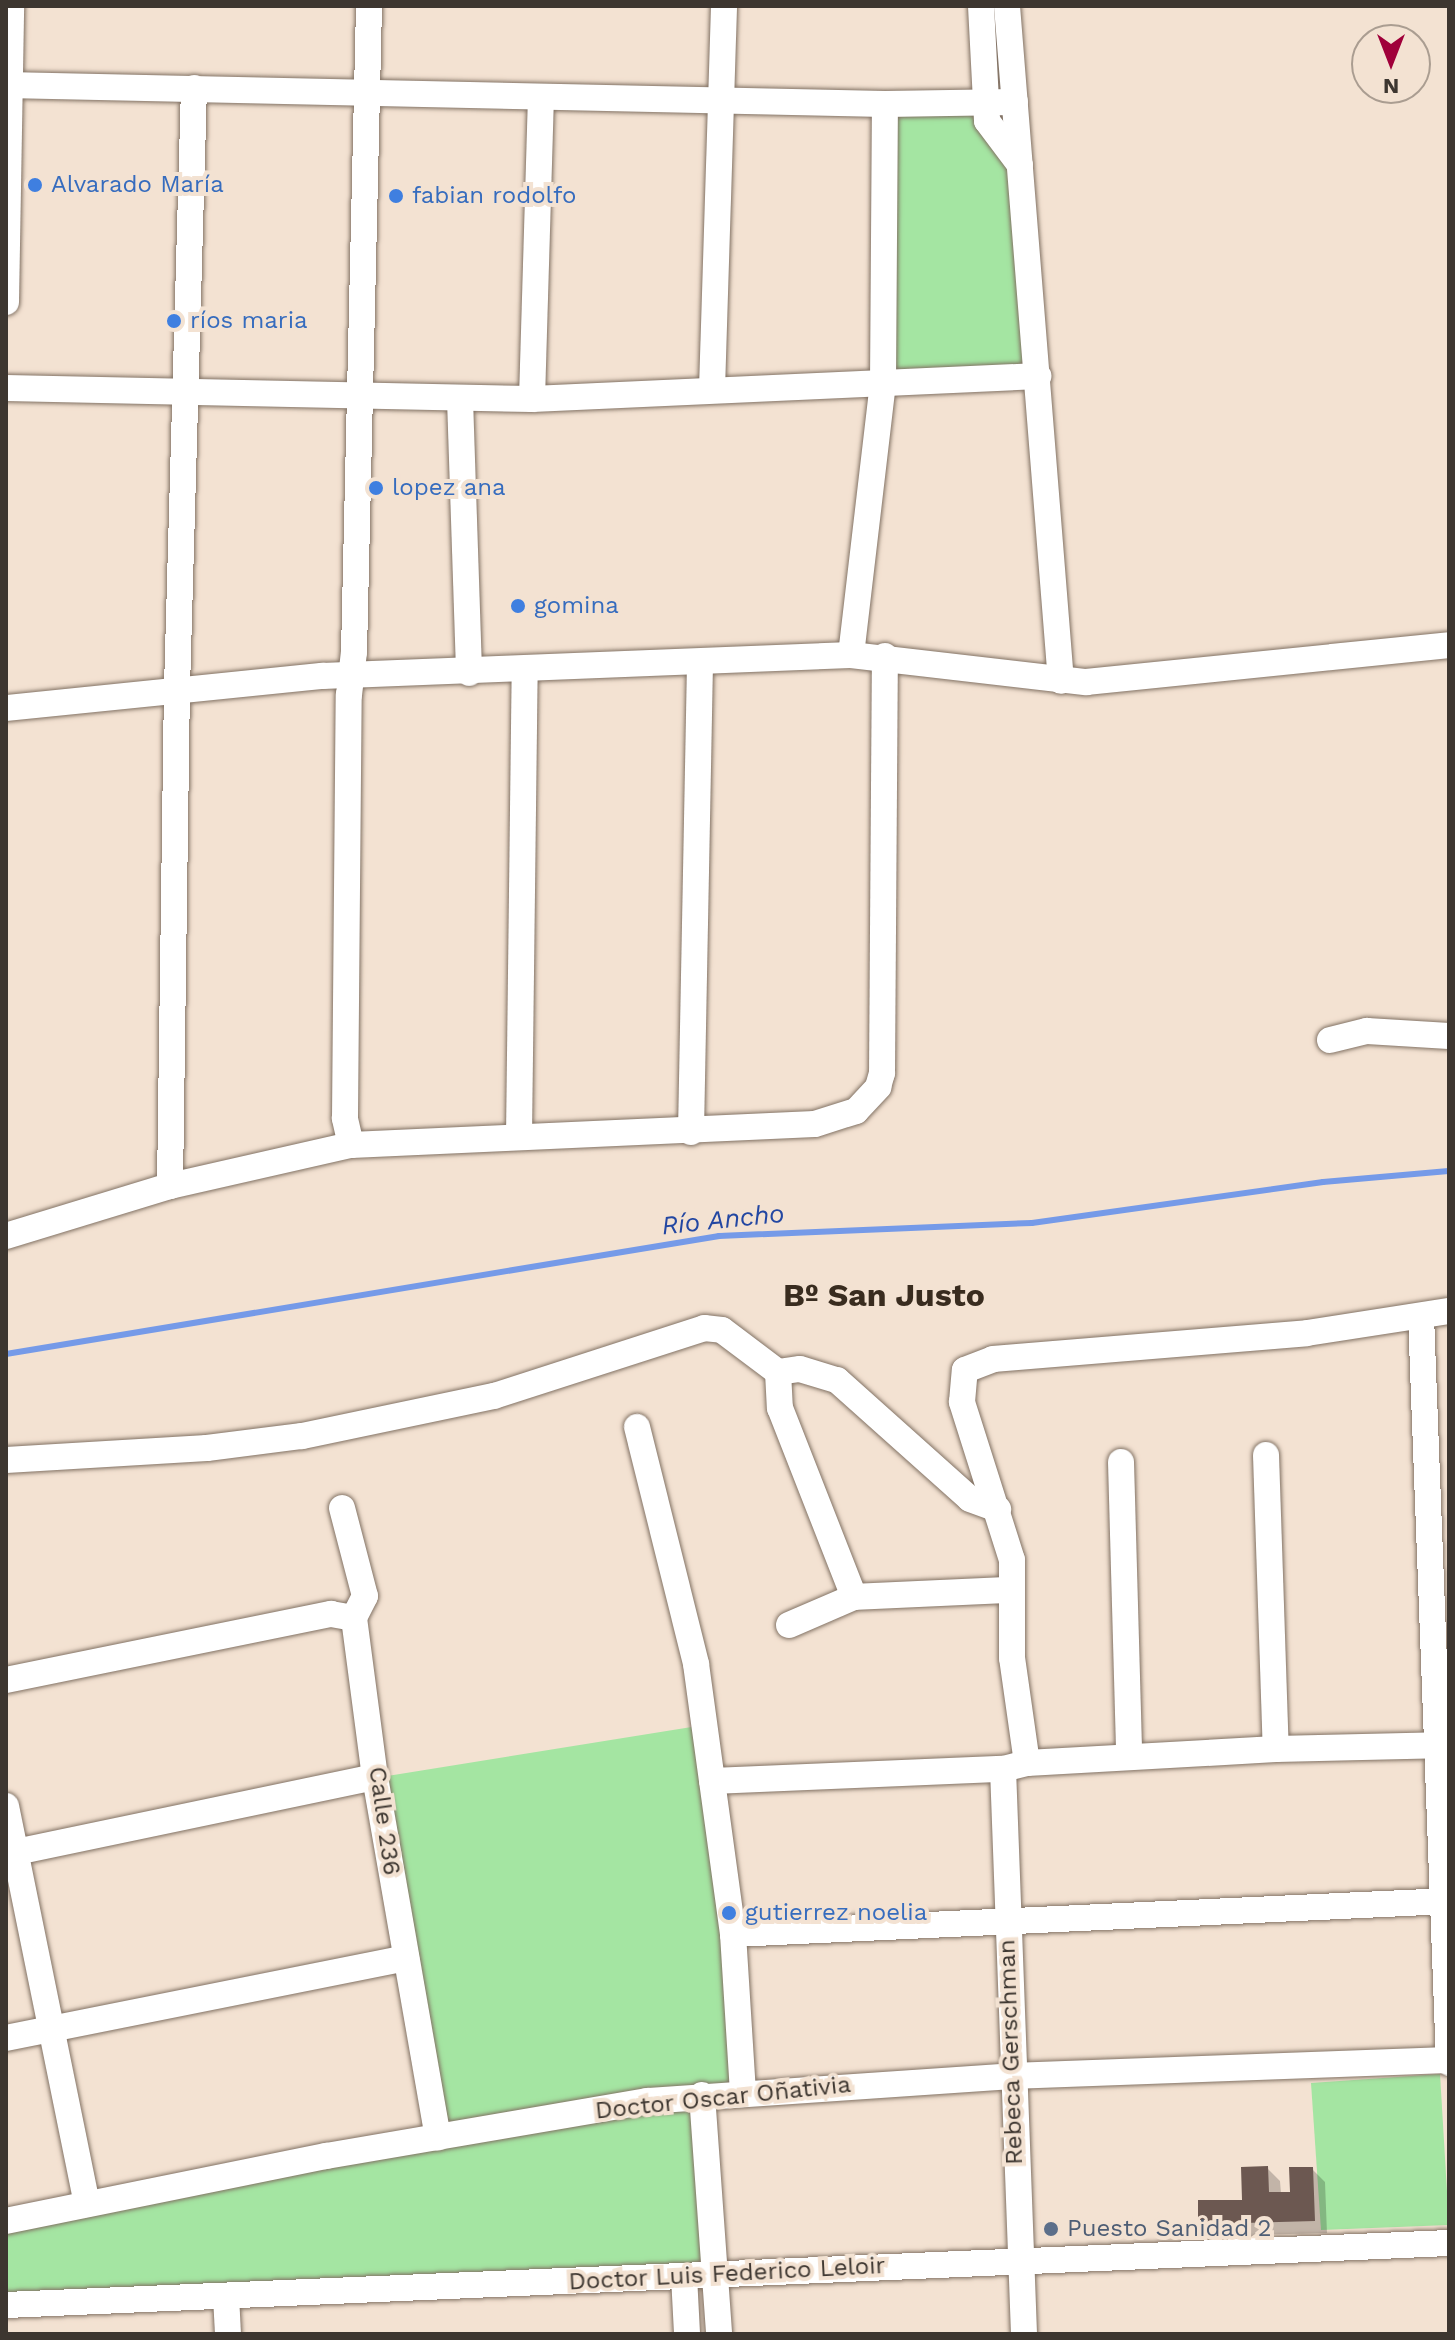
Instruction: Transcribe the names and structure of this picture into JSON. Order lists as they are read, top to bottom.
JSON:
{
  "streets": {
    "street": [
      "Calle 236",
      "Rebeca Gerschman",
      "Doctor Oscar Oñativia",
      "Doctor Luis Federico Leloir"
    ]
  },
  "crossings": [
    ["Calle 236", "Doctor Oscar Oñativia"],
    ["Rebeca Gerschman", "Doctor Oscar Oñativia"],
    ["Rebeca Gerschman", "Doctor Luis Federico Leloir"]
  ],
  "districts": ["Bº San Justo"],
  "water": ["Río Ancho"],
  "places": [
    "Alvarado María",
    "fabian rodolfo",
    "ríos maria",
    "lopez ana",
    "gomina",
    "gutierrez noelia",
    "Puesto Sanidad 2"
  ],
  "north": "bottom"
}
